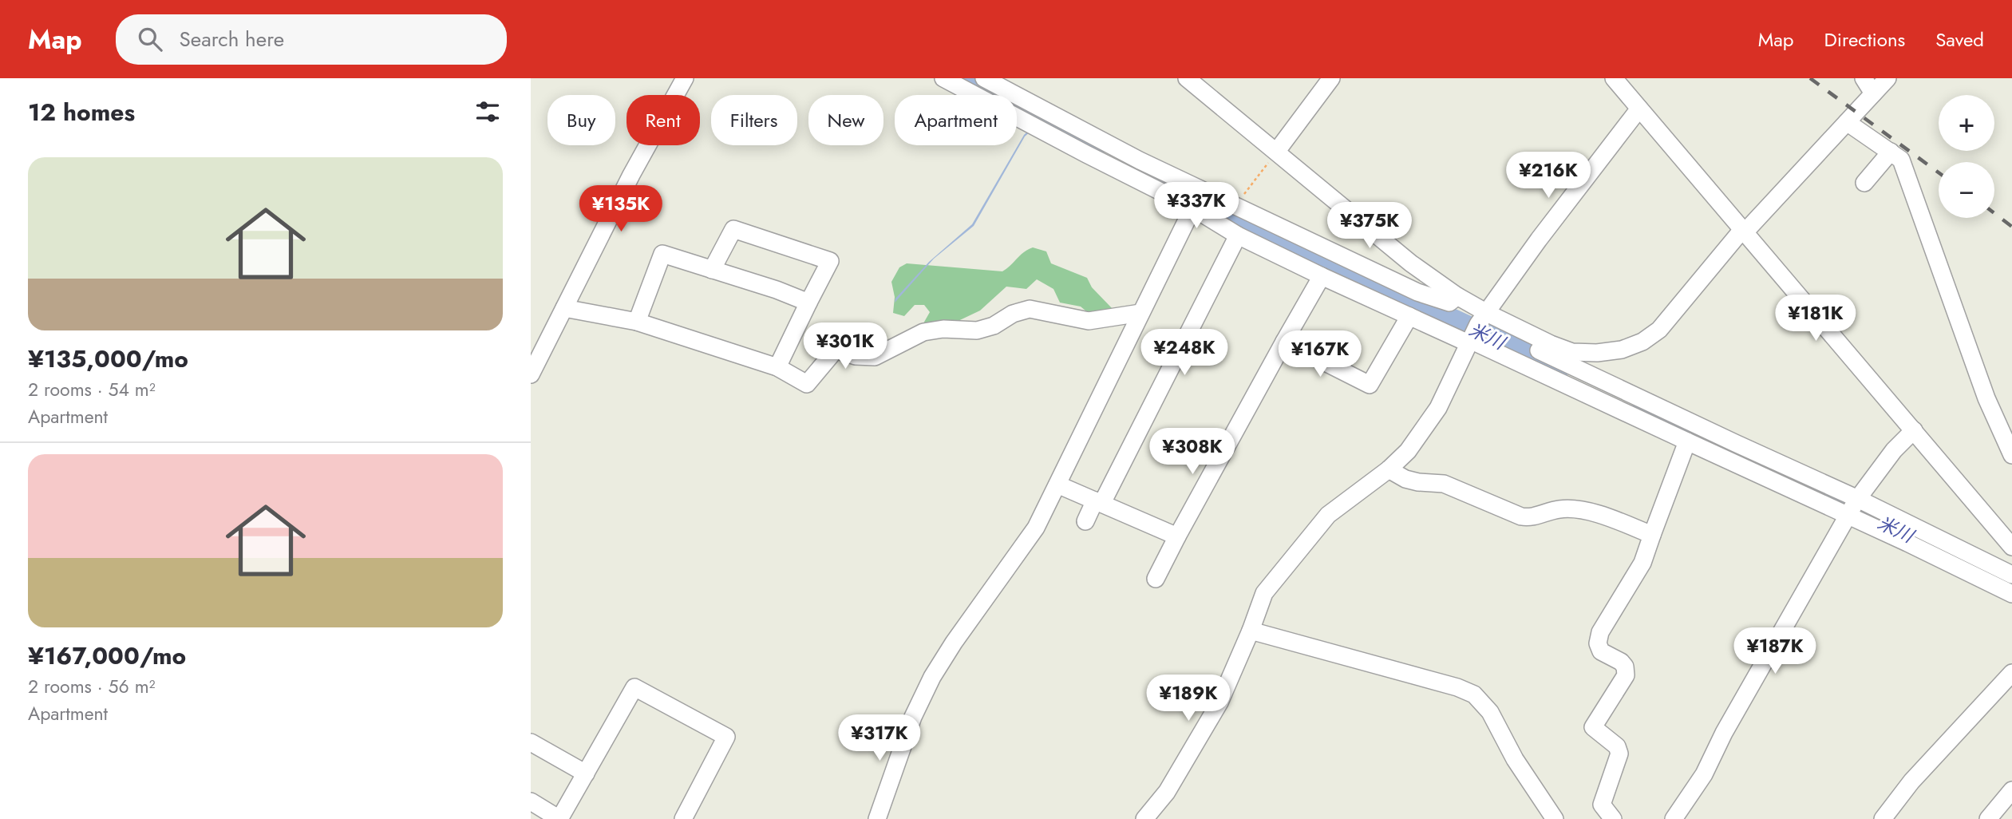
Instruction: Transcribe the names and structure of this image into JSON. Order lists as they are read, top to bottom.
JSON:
{
  "water": ["米川"],
  "page": {
    "header": "Map",
    "search": "Search here",
    "nav": ["Map", "Directions", "Saved"],
    "heading": "12 homes",
    "map_buttons": ["+", "−"],
    "chip": [
      "Buy",
      "Rent",
      "Filters",
      "New",
      "Apartment"
    ],
    "list": [
      {
        "name": "¥135,000/mo",
        "note": "2 rooms · 54 m² · Apartment"
      },
      {
        "name": "¥167,000/mo",
        "note": "2 rooms · 56 m² · Apartment"
      }
    ],
    "price": [
      "¥216K",
      "¥337K",
      "¥135K",
      "¥375K",
      "¥181K",
      "¥301K",
      "¥248K",
      "¥167K",
      "¥308K",
      "¥187K",
      "¥189K",
      "¥317K"
    ]
  }
}
